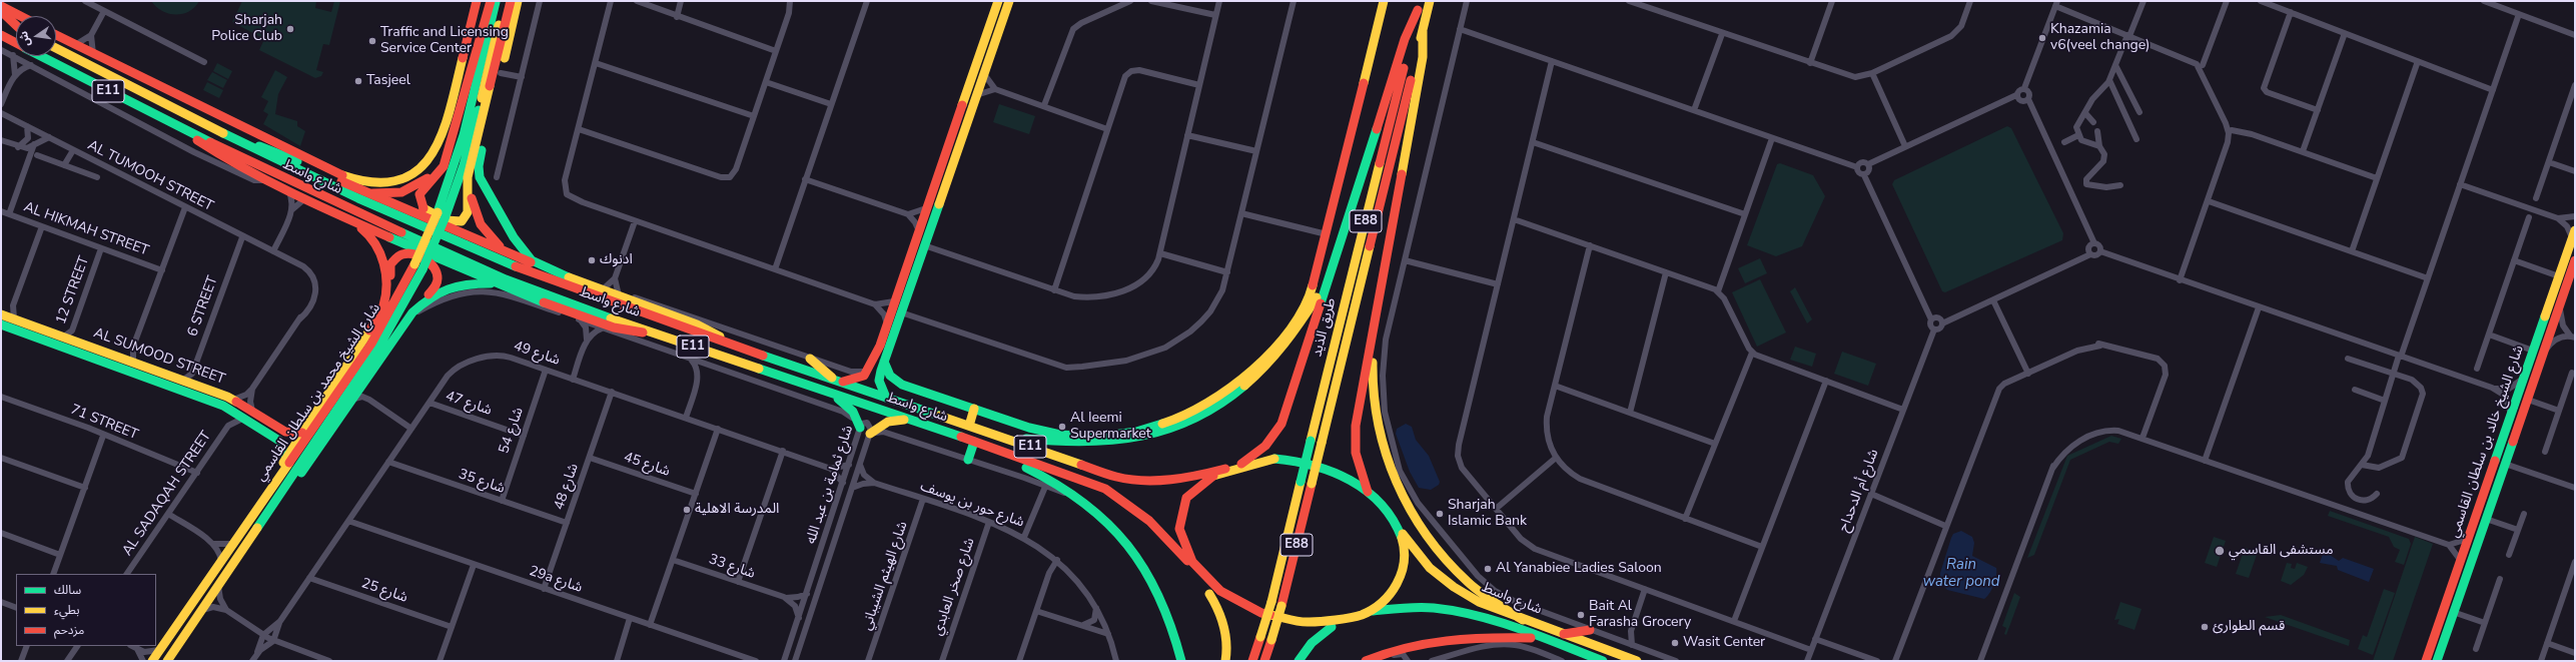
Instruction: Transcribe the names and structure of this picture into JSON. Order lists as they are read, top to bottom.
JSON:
{
  "streets": {
    "main road": [
      "E11",
      "شارع واسط",
      "E88",
      "طريق الذيد",
      "AL SUMOOD STREET",
      "شارع الشيخ محمد بن سلطان القاسمي",
      "شارع الشيخ خالد بن سلطان القاسمي"
    ],
    "street": [
      "AL TUMOOH STREET",
      "AL HIKMAH STREET",
      "12 STREET",
      "6 STREET",
      "شارع 49",
      "شارع 47",
      "71 STREET",
      "شارع 54",
      "شارع 45",
      "شارع 35",
      "شارع ثمامة بن عبد الله",
      "شارع 48",
      "شارع أم الدحداح",
      "AL SADAQAH STREET",
      "شارع حور بن يوسف",
      "شارع 33",
      "شارع الهيثم الشيباني",
      "29a شارع",
      "شارع صخر العابدي",
      "شارع 25"
    ]
  },
  "crossings": [
    ["AL TUMOOH STREET", "6 STREET"],
    ["AL HIKMAH STREET", "12 STREET"],
    ["12 STREET", "AL SUMOOD STREET"],
    ["6 STREET", "AL SUMOOD STREET"],
    ["شارع 49", "شارع 47"],
    ["شارع 49", "شارع 54"],
    ["شارع 49", "شارع 35"],
    ["شارع 49", "شارع ثمامة بن عبد الله"],
    ["شارع 49", "شارع 48"],
    ["شارع 49", "29a شارع"],
    ["شارع 49", "شارع 25"],
    ["AL SUMOOD STREET", "AL SADAQAH STREET"],
    ["شارع 47", "شارع 54"],
    ["71 STREET", "AL SADAQAH STREET"],
    ["شارع 54", "شارع 35"],
    ["شارع 45", "شارع 48"],
    ["شارع 35", "شارع 48"],
    ["شارع ثمامة بن عبد الله", "شارع حور بن يوسف"],
    ["شارع ثمامة بن عبد الله", "شارع 33"],
    ["شارع 48", "29a شارع"],
    ["شارع حور بن يوسف", "شارع الهيثم الشيباني"],
    ["شارع حور بن يوسف", "شارع صخر العابدي"]
  ],
  "water": ["Rain water pond"],
  "places": [
    "Sharjah Police Club",
    "Khazamia v6(veel change)",
    "Traffic and Licensing Service Center",
    "Tasjeel",
    "ادنوك",
    "Al Ieemi Supermarket",
    "المدرسة الاهلية",
    "Sharjah Islamic Bank",
    "مستشفى القاسمي",
    "Al Yanabiee Ladies Saloon",
    "Bait Al Farasha Grocery",
    "قسم الطوارئ",
    "Wasit Center"
  ],
  "legend": ["سالك", "بطيء", "مزدحم"],
  "north": "left"
}
